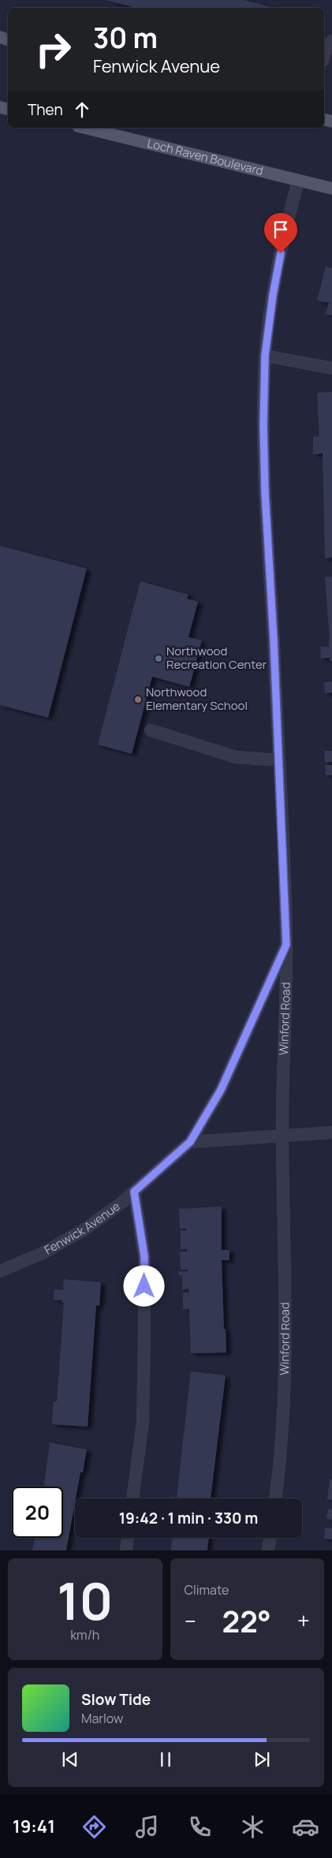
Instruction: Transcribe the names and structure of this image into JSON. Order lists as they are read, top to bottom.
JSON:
{
  "streets": {
    "main road": ["Loch Raven Boulevard"],
    "street": ["Winford Road", "Fenwick Avenue"]
  },
  "crossings": [
    ["Loch Raven Boulevard", "Winford Road"],
    ["Winford Road", "Fenwick Avenue"]
  ],
  "places": ["Northwood Recreation Center", "Northwood Elementary School"],
  "page": {
    "turn": ["30 m", "Fenwick Avenue"],
    "then": "Then",
    "limit": "20",
    "trip": "19:42 · 1 min · 330 m",
    "tile": [
      ["10", "km/h"],
      "Climate"
    ],
    "heat": ["−", "22°", "+"],
    "song": ["Slow Tide", "Marlow"],
    "tabs": "19:41"
  }
}
